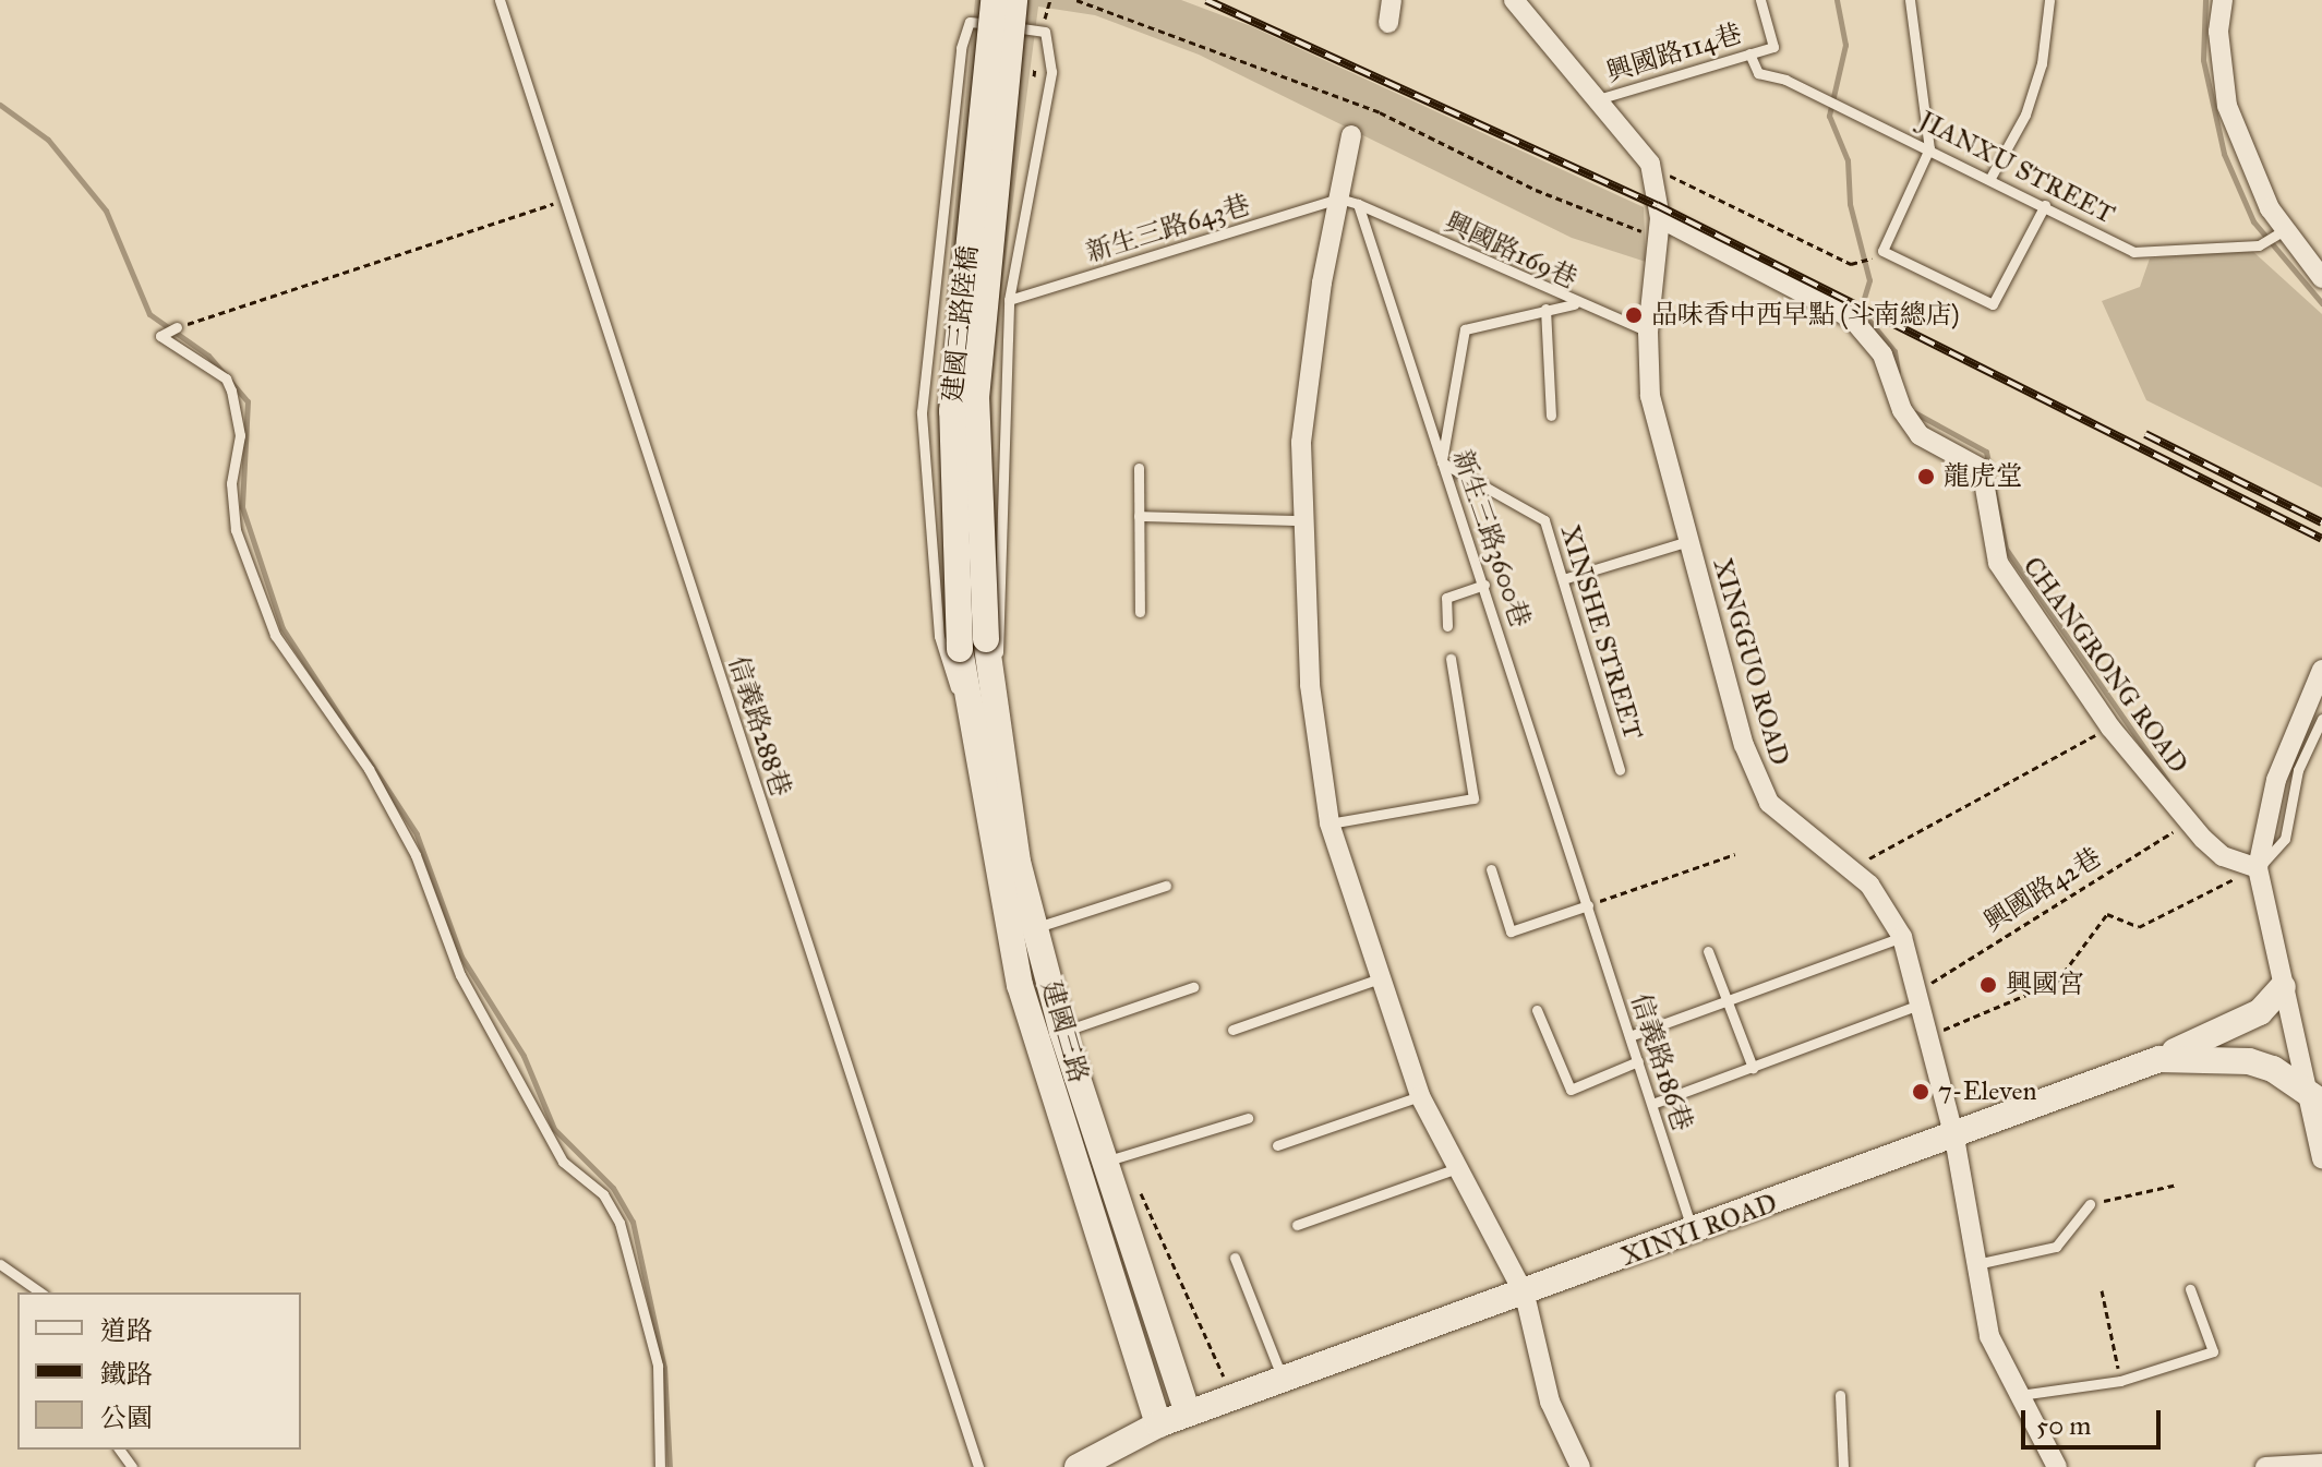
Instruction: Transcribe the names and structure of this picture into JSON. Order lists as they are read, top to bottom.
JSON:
{
  "streets": {
    "street": [
      "建國三路陸橋",
      "XINGGUO ROAD",
      "CHANGRONG ROAD",
      "建國三路",
      "XINYI ROAD"
    ],
    "lane": [
      "興國路114巷",
      "JIANXU STREET",
      "新生三路643巷",
      "興國路169巷",
      "新生三路3600巷",
      "XINSHE STREET",
      "信義路288巷",
      "信義路186巷"
    ],
    "path": ["興國路42巷"]
  },
  "crossings": [
    ["興國路114巷", "JIANXU STREET"],
    ["新生三路643巷", "興國路169巷"],
    ["新生三路643巷", "新生三路3600巷"],
    ["興國路169巷", "新生三路3600巷"],
    ["興國路169巷", "XINGGUO ROAD"],
    ["建國三路陸橋", "建國三路"],
    ["新生三路3600巷", "XINSHE STREET"],
    ["新生三路3600巷", "信義路186巷"],
    ["XINGGUO ROAD", "CHANGRONG ROAD"],
    ["XINGGUO ROAD", "興國路42巷"],
    ["XINGGUO ROAD", "XINYI ROAD"],
    ["CHANGRONG ROAD", "興國路42巷"],
    ["建國三路", "XINYI ROAD"],
    ["信義路186巷", "XINYI ROAD"]
  ],
  "places": [
    "品味香中西早點 (斗南總店)",
    "龍虎堂",
    "興國宮",
    "7-Eleven"
  ],
  "legend": ["道路", "鐵路", "公園"],
  "scale_bar": "50 m"
}
